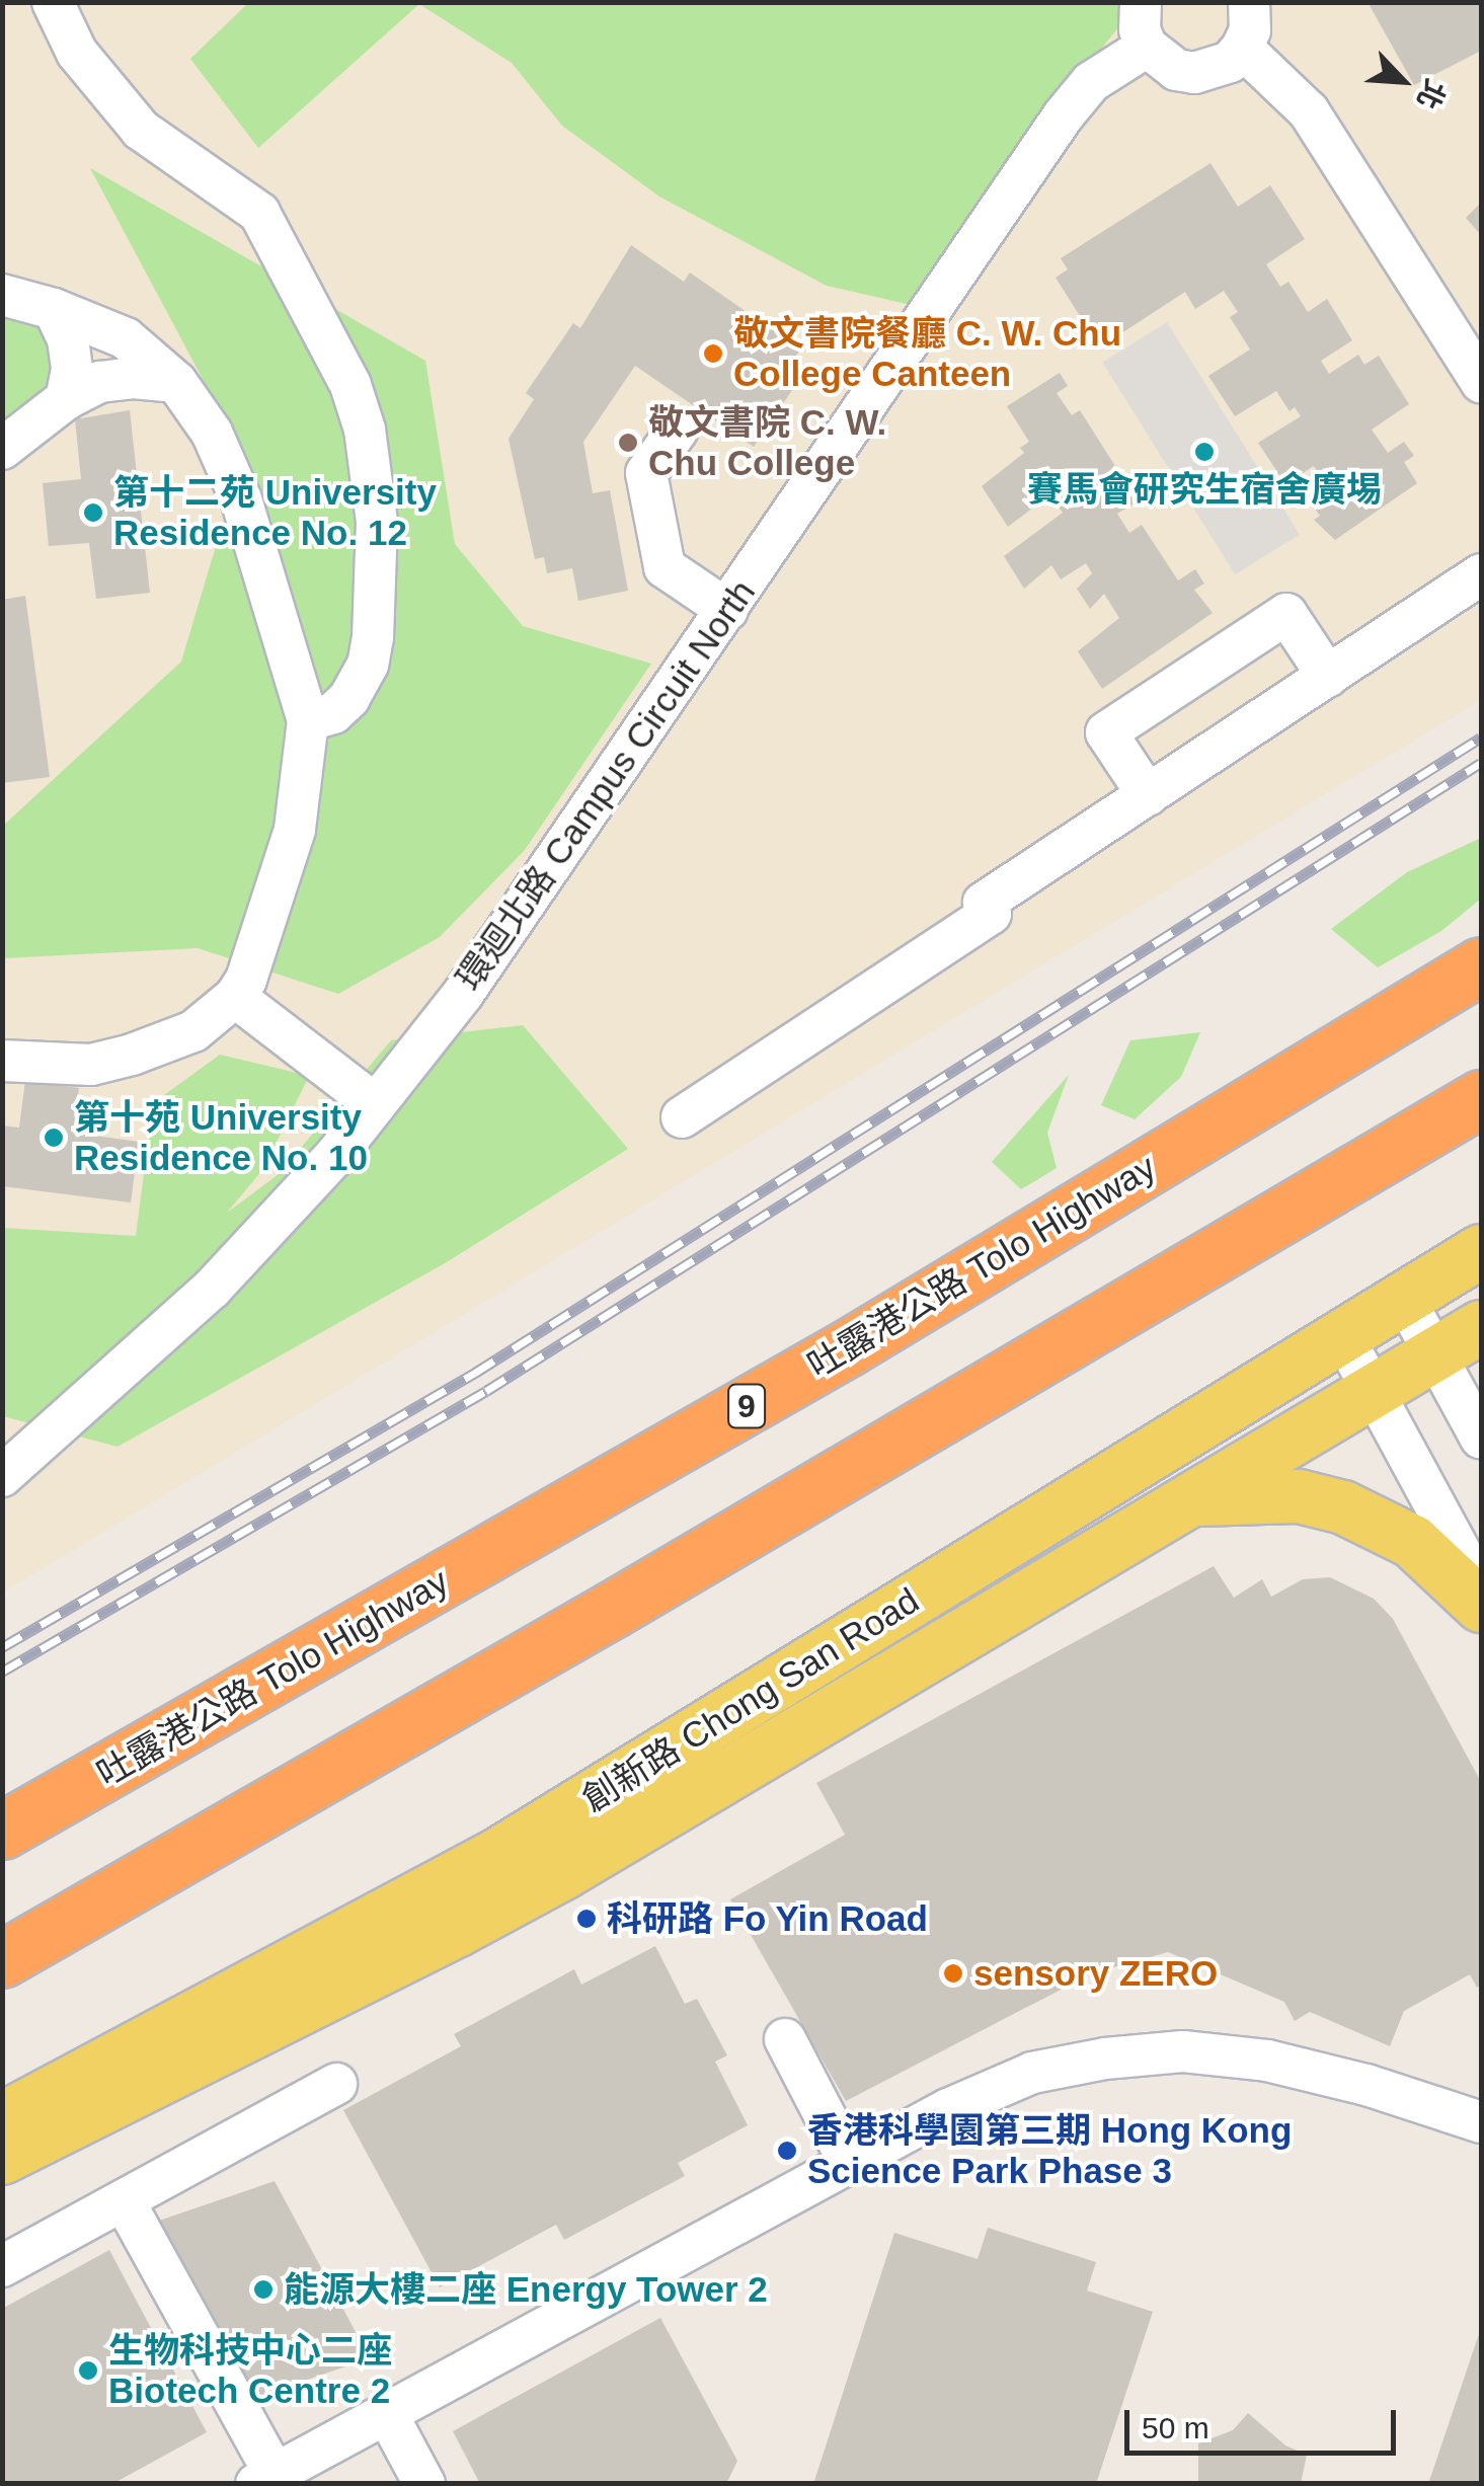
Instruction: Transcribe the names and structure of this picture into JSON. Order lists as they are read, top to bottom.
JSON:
{
  "streets": {
    "highway": ["吐露港公路 Tolo Highway", "9"],
    "main road": ["創新路 Chong San Road"],
    "street": ["環迴北路 Campus Circuit North"]
  },
  "places": [
    "敬文書院餐廳 C. W. Chu College Canteen",
    "敬文書院 C. W. Chu College",
    "賽馬會研究生宿舍廣埸",
    "第十二苑 University Residence No. 12",
    "第十苑 University Residence No. 10",
    "科研路 Fo Yin Road",
    "sensory ZERO",
    "香港科學園第三期 Hong Kong Science Park Phase 3",
    "能源大樓二座 Energy Tower 2",
    "生物科技中心二座 Biotech Centre 2"
  ],
  "scale_bar": "50 m",
  "north": "bottom right"
}
